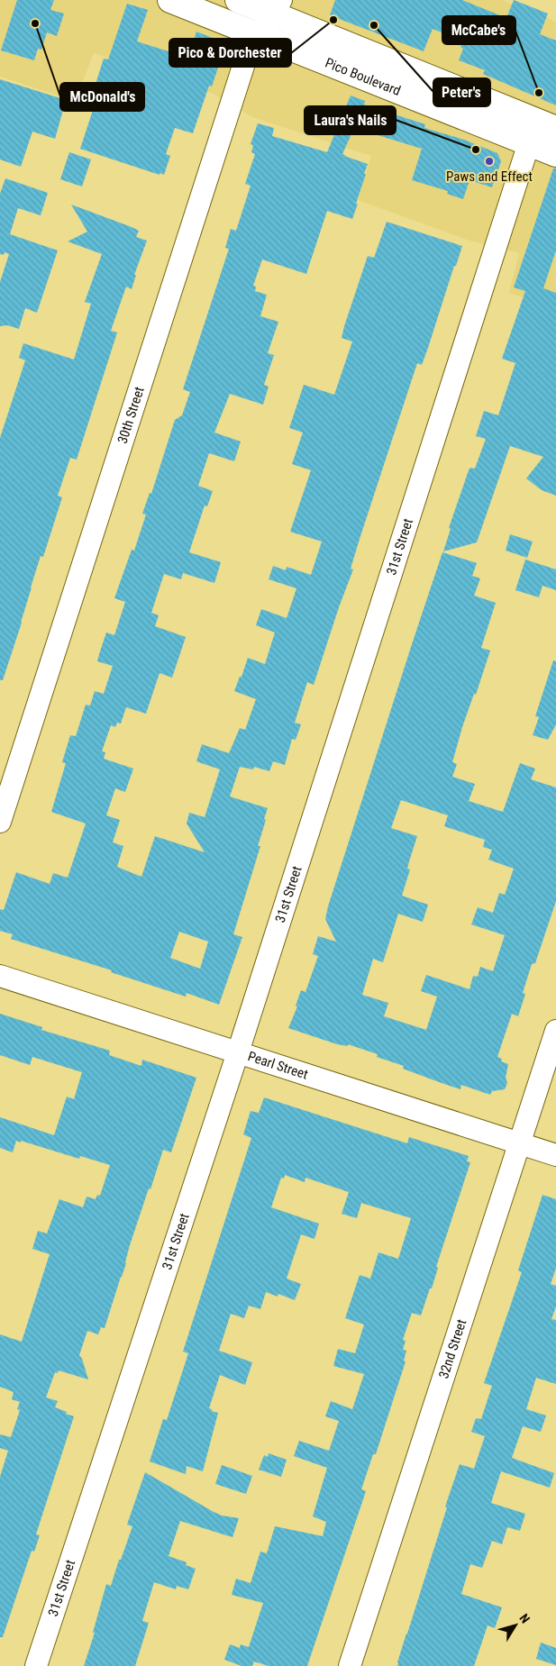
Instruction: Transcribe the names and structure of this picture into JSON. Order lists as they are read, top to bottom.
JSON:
{
  "streets": {
    "main road": ["Pico Boulevard"],
    "street": [
      "30th Street",
      "31st Street",
      "Pearl Street",
      "32nd Street"
    ]
  },
  "crossings": [
    ["Pico Boulevard", "30th Street"],
    ["Pico Boulevard", "31st Street"],
    ["31st Street", "Pearl Street"],
    ["Pearl Street", "32nd Street"]
  ],
  "places": [
    "Pico & Dorchester",
    "McDonald's",
    "Peter's",
    "McCabe's",
    "Laura's Nails",
    "Paws and Effect"
  ],
  "north": "top right"
}
